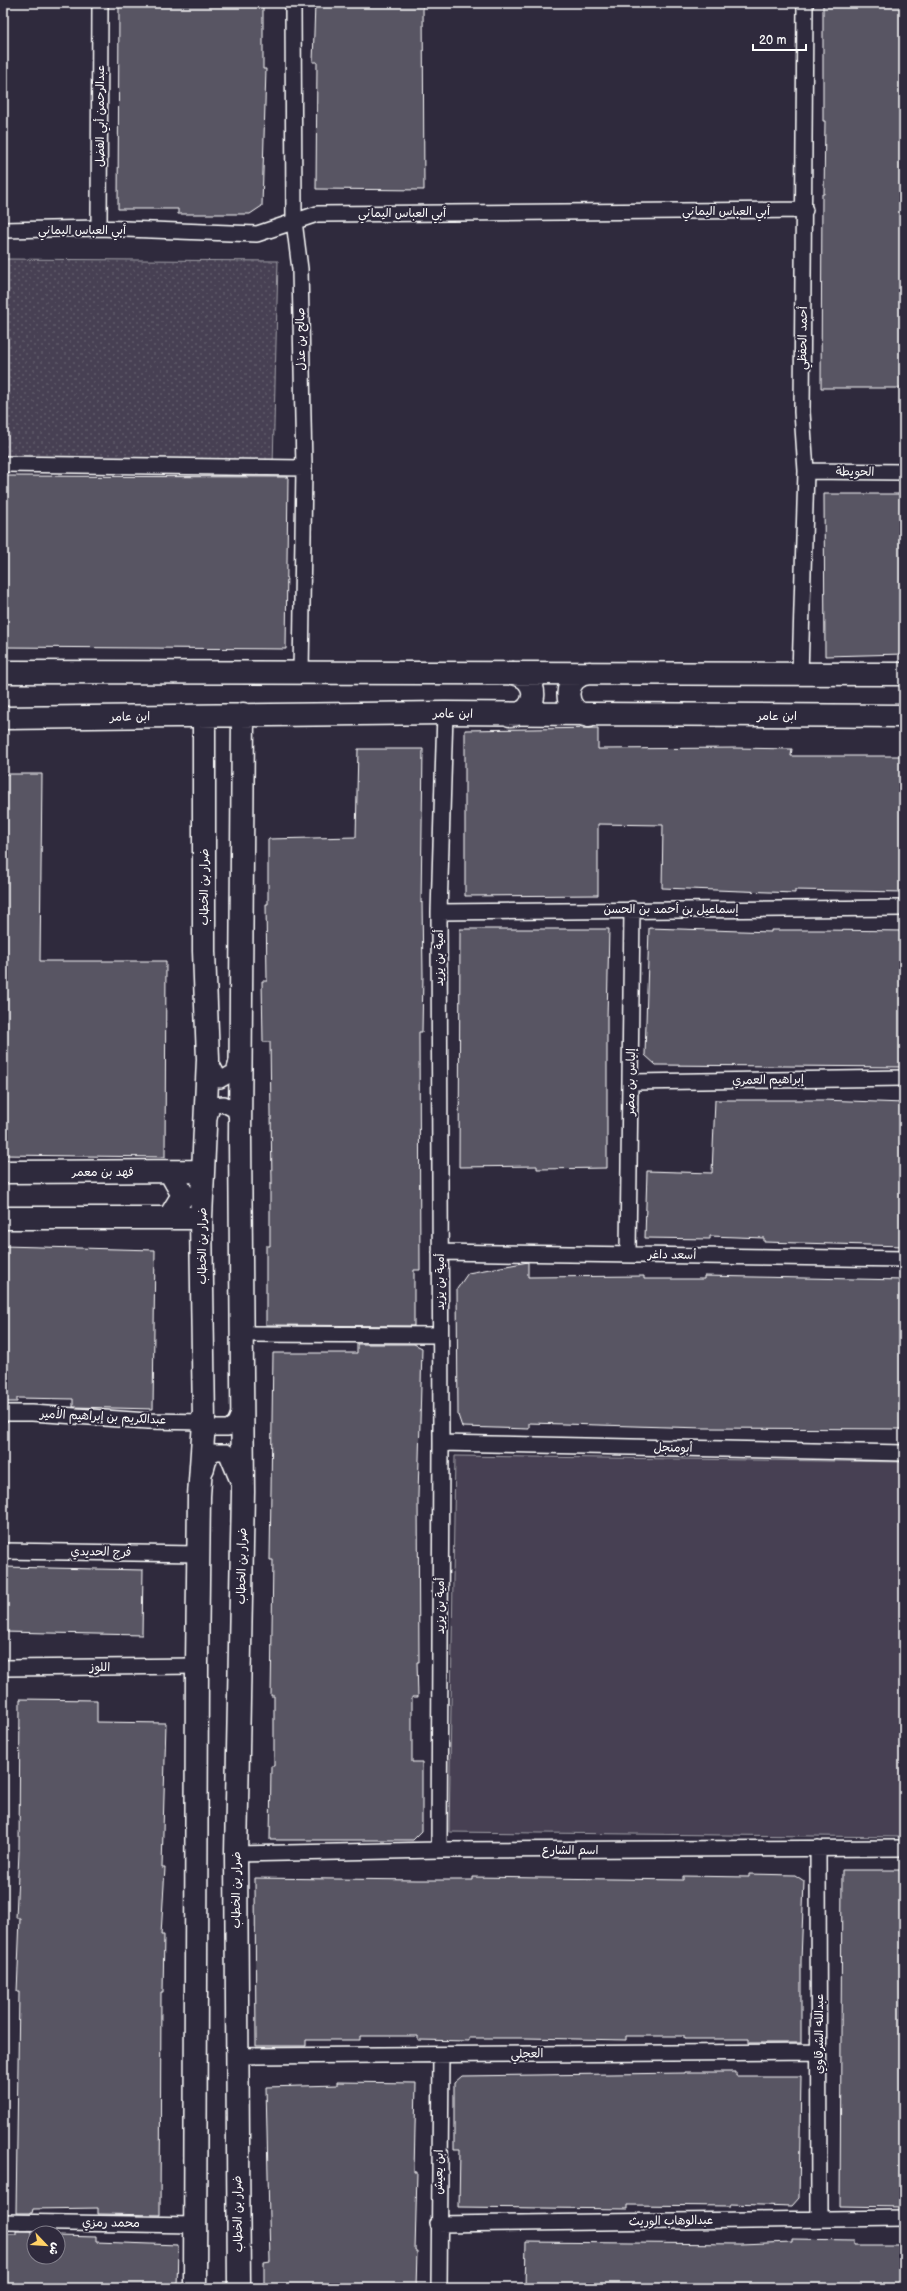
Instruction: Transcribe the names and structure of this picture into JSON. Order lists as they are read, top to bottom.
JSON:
{
  "streets": {
    "street": [
      "عبدالرحمن أبي الفضل",
      "أبي العباس اليماني",
      "أحمد الحفظي",
      "صالح بن عذل",
      "الحويطة",
      "ابن عامر",
      "ضرار بن الخطاب",
      "إسماعيل بن أحمد بن الحسن",
      "أمية بن يزيد",
      "إبراهيم العمري",
      "إلياس بن مضر",
      "فهد بن معمر",
      "أسعد داغر",
      "عبدالكريم بن إبراهيم الأمير",
      "أبومنجل",
      "فرج الحديدي",
      "اللوز",
      "اسم الشارع",
      "عبدالله الشرقاوي",
      "العجلي",
      "ابن يعيش",
      "عبدالوهاب الوريث",
      "محمد رمزي"
    ]
  },
  "crossings": [
    ["عبدالرحمن أبي الفضل", "أبي العباس اليماني"],
    ["أبي العباس اليماني", "أحمد الحفظي"],
    ["أبي العباس اليماني", "صالح بن عذل"],
    ["أحمد الحفظي", "الحويطة"],
    ["ابن عامر", "ضرار بن الخطاب"],
    ["ابن عامر", "أمية بن يزيد"],
    ["ضرار بن الخطاب", "فهد بن معمر"],
    ["ضرار بن الخطاب", "عبدالكريم بن إبراهيم الأمير"],
    ["ضرار بن الخطاب", "فرج الحديدي"],
    ["ضرار بن الخطاب", "اللوز"],
    ["ضرار بن الخطاب", "اسم الشارع"],
    ["ضرار بن الخطاب", "العجلي"],
    ["ضرار بن الخطاب", "محمد رمزي"],
    ["إسماعيل بن أحمد بن الحسن", "أمية بن يزيد"],
    ["إسماعيل بن أحمد بن الحسن", "إلياس بن مضر"],
    ["أمية بن يزيد", "أسعد داغر"],
    ["أمية بن يزيد", "أبومنجل"],
    ["أمية بن يزيد", "اسم الشارع"],
    ["إبراهيم العمري", "إلياس بن مضر"],
    ["إلياس بن مضر", "أسعد داغر"],
    ["اسم الشارع", "عبدالله الشرقاوي"],
    ["عبدالله الشرقاوي", "العجلي"],
    ["عبدالله الشرقاوي", "عبدالوهاب الوريث"],
    ["العجلي", "ابن يعيش"],
    ["ابن يعيش", "عبدالوهاب الوريث"]
  ],
  "scale_bar": "20 m",
  "north": "bottom right"
}
